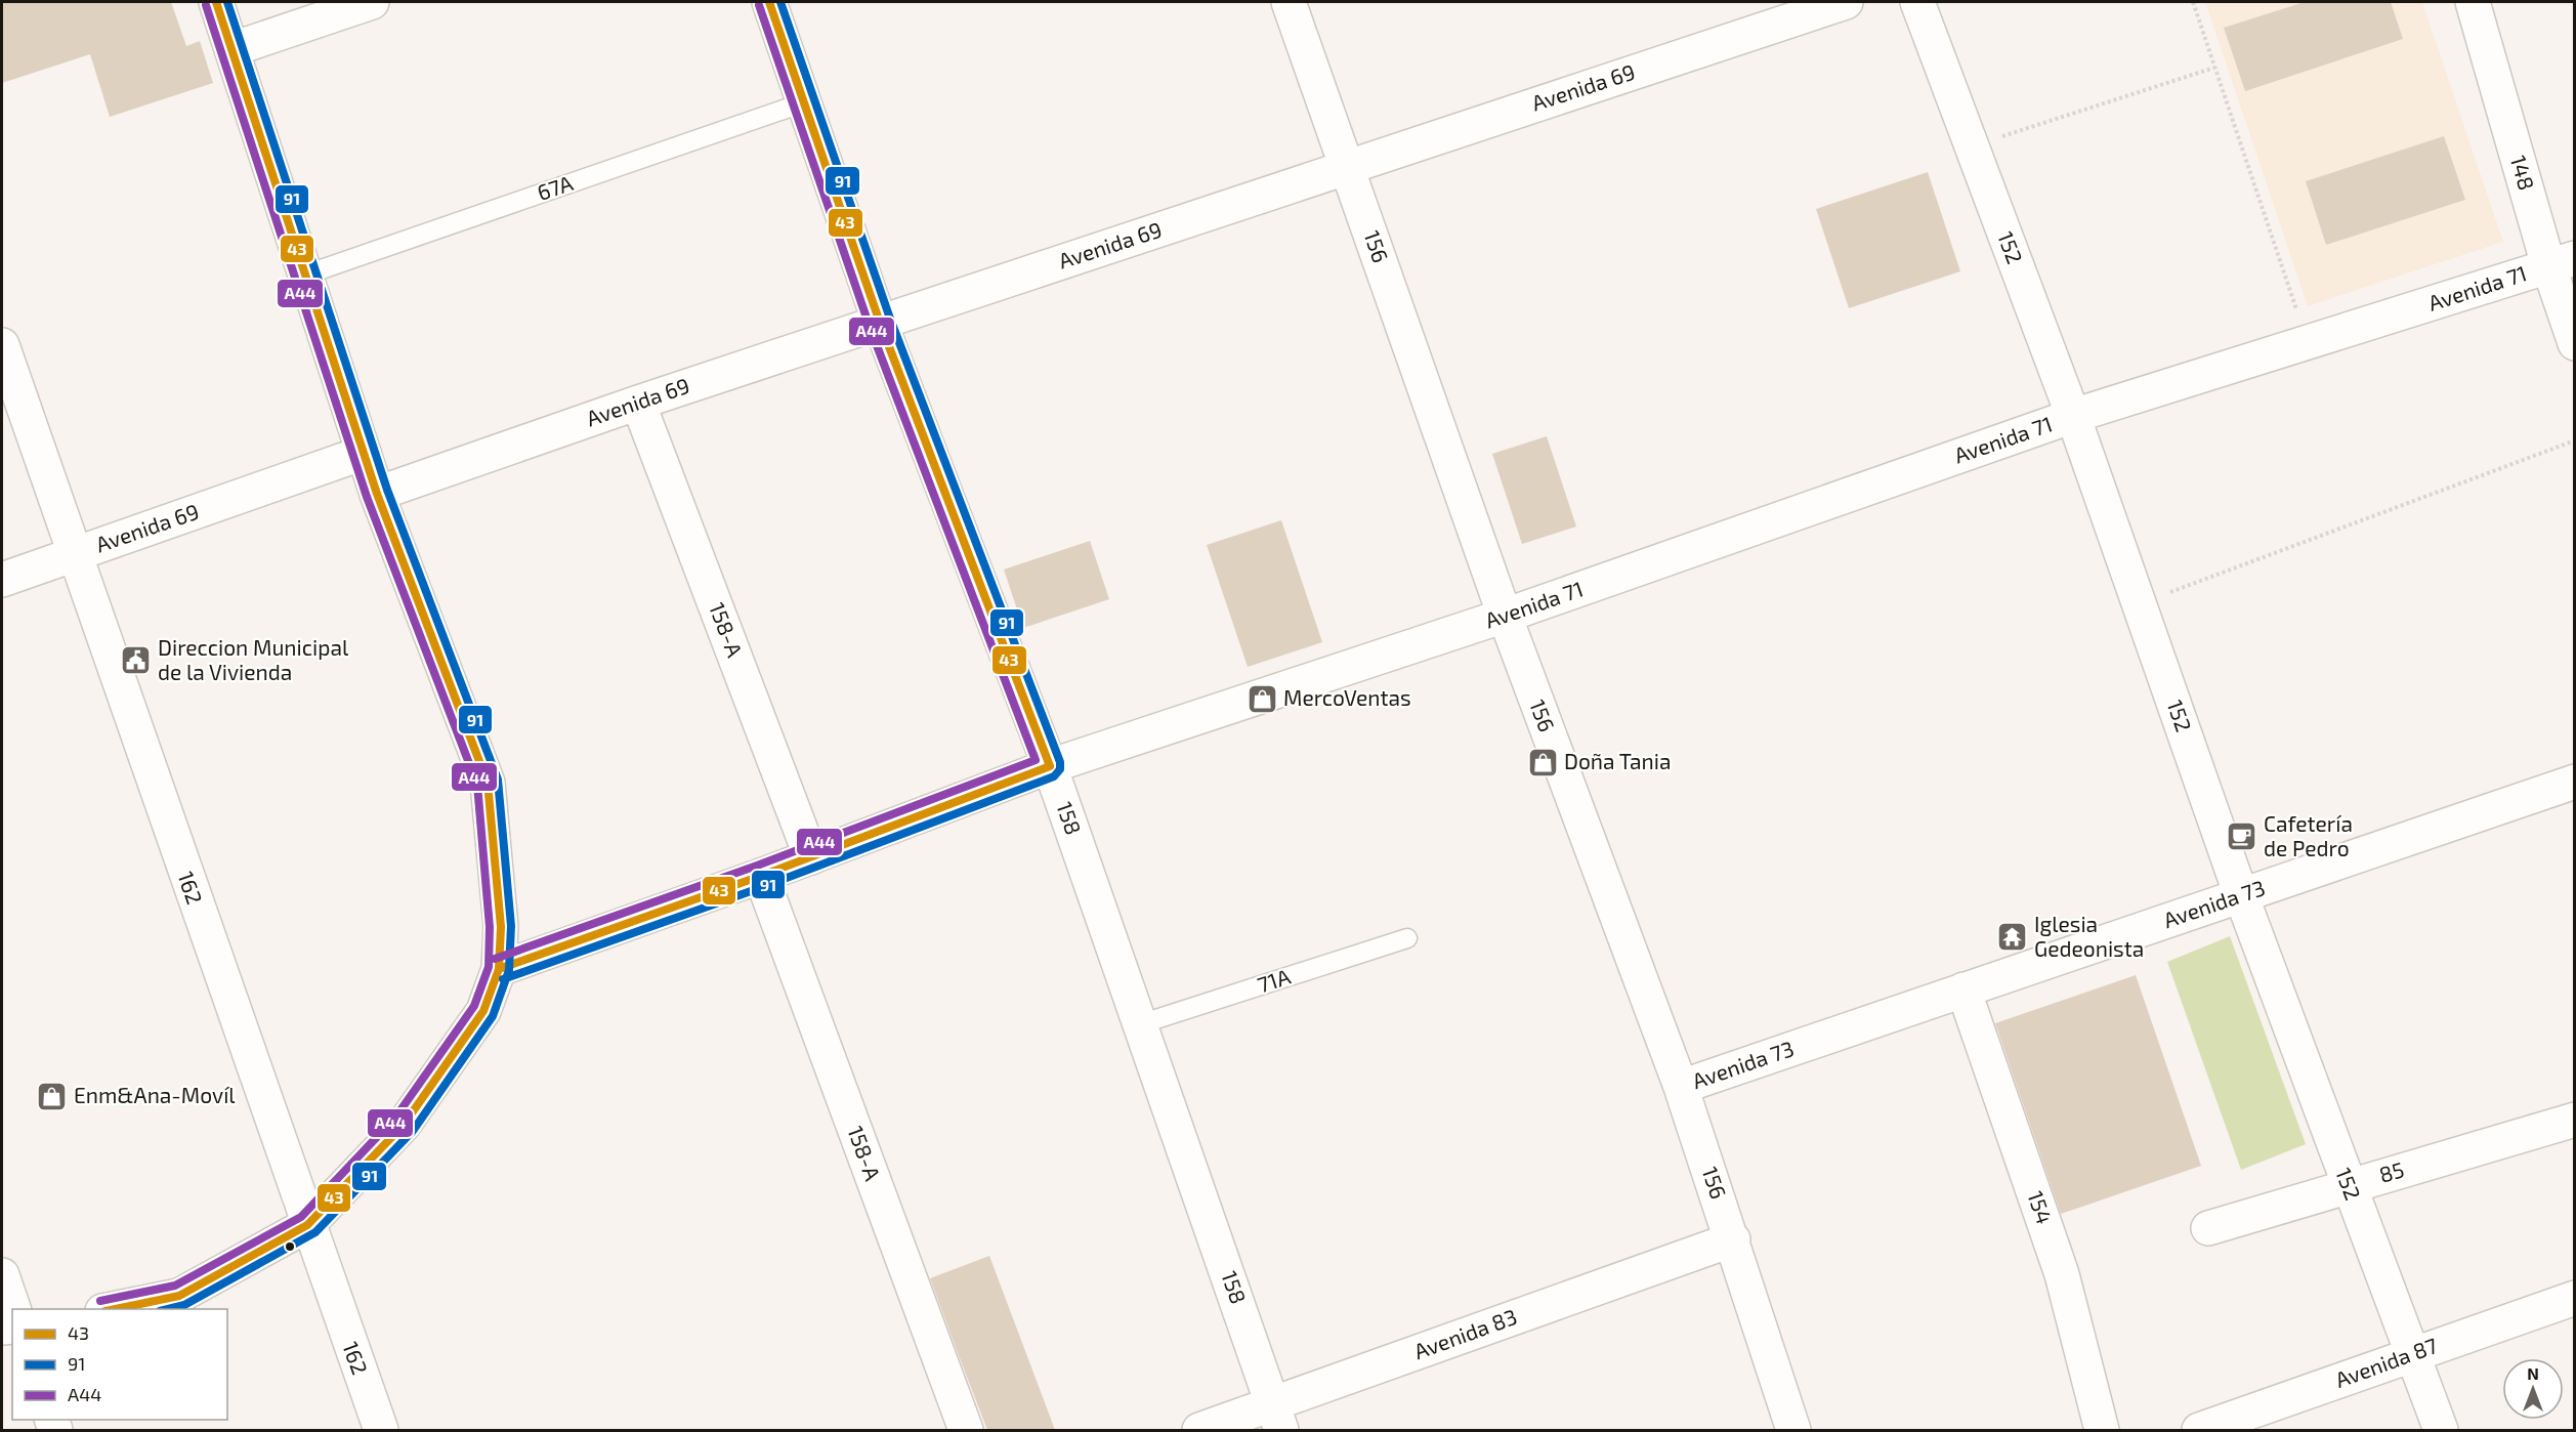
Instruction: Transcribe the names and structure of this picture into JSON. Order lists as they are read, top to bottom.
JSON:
{
  "streets": {
    "street": [
      "Avenida 69",
      "148",
      "156",
      "152",
      "Avenida 71",
      "158-A",
      "158",
      "162",
      "Avenida 73",
      "85",
      "154",
      "Avenida 83",
      "Avenida 87"
    ],
    "lane": ["67A", "71A"]
  },
  "crossings": [
    ["Avenida 69", "156"],
    ["Avenida 69", "158-A"],
    ["Avenida 69", "158"],
    ["Avenida 69", "162"],
    ["148", "Avenida 71"],
    ["67A", "158"],
    ["156", "Avenida 71"],
    ["156", "Avenida 73"],
    ["156", "Avenida 83"],
    ["152", "Avenida 71"],
    ["152", "Avenida 73"],
    ["152", "85"],
    ["152", "Avenida 87"],
    ["Avenida 71", "158-A"],
    ["Avenida 71", "158"],
    ["158", "71A"],
    ["158", "Avenida 83"],
    ["Avenida 73", "154"]
  ],
  "places": {
    "public building": ["Direccion Municipal de la Vivienda"],
    "shop": ["MercoVentas", "Doña Tania", "Enm&Ana-Movíl"],
    "cafe": ["Cafetería de Pedro"],
    "temple": ["Iglesia Gedeonista"]
  },
  "lines": ["transit line 43", "transit line 91", "transit line A44"],
  "legend": ["43", "91", "A44"],
  "north": "top"
}
